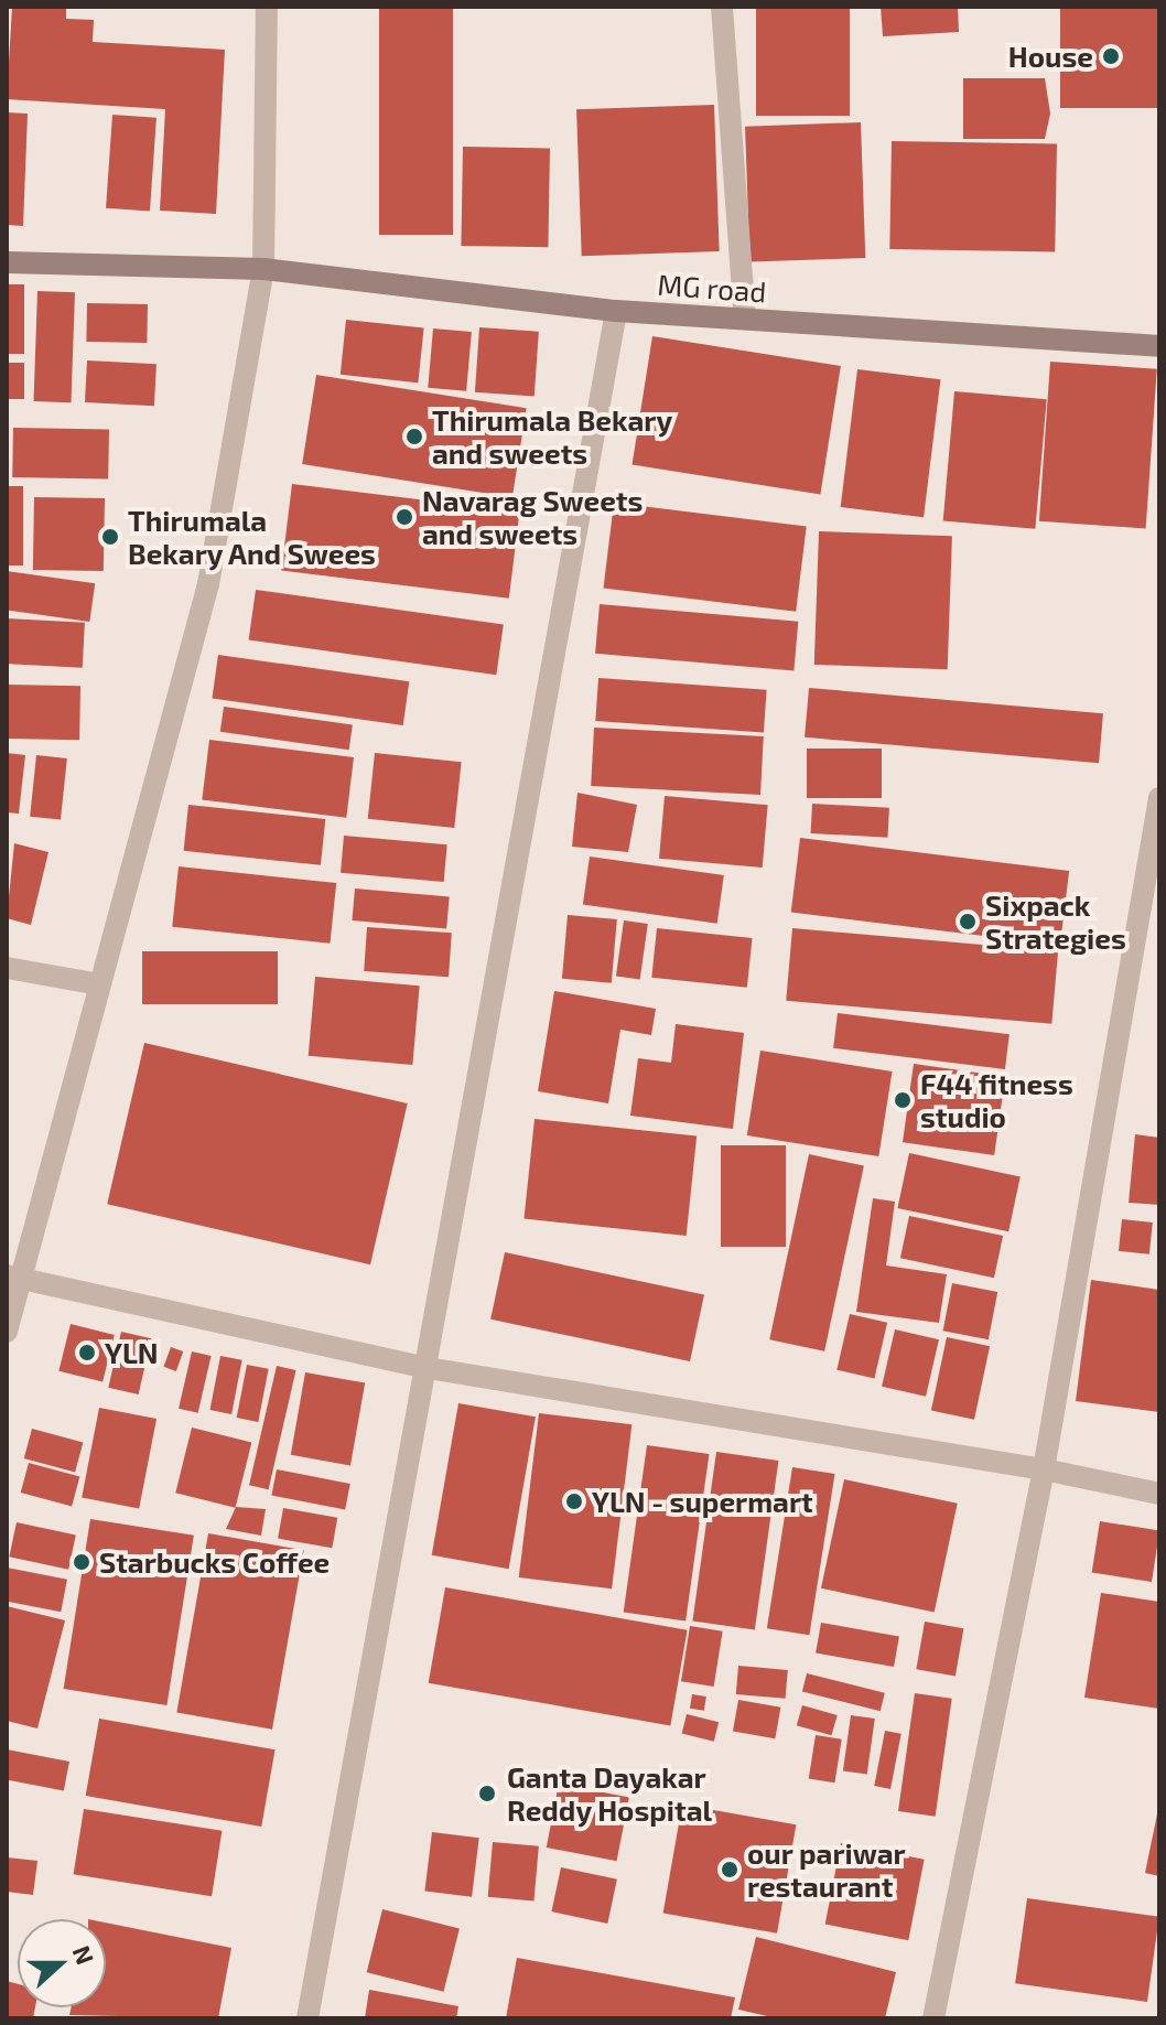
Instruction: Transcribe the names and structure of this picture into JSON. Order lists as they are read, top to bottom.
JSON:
{
  "streets": {
    "main road": ["MG road"]
  },
  "places": [
    "House",
    "Thirumala Bekary and sweets",
    "Navarag Sweets and sweets",
    "Thirumala Bekary And Swees",
    "Sixpack Strategies",
    "F44 fitness studio",
    "YLN",
    "YLN - supermart",
    "Starbucks Coffee",
    "Ganta Dayakar Reddy Hospital",
    "our pariwar restaurant"
  ],
  "north": "right"
}
